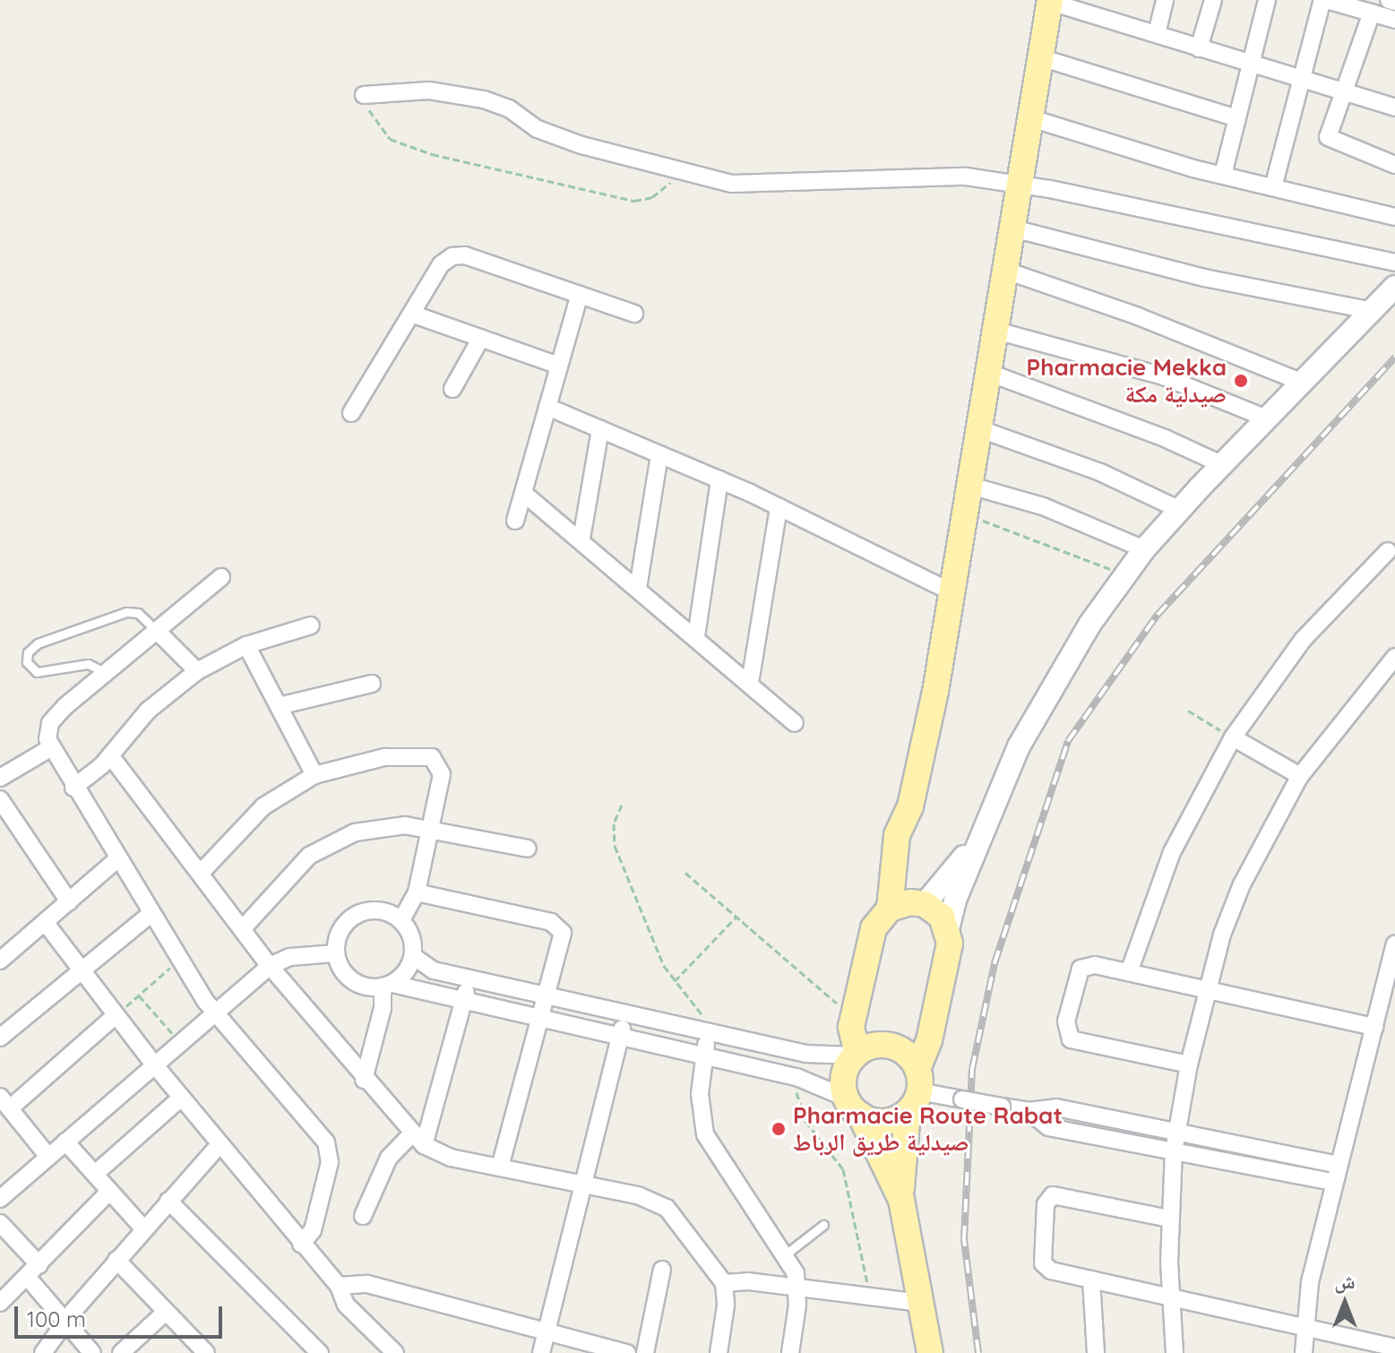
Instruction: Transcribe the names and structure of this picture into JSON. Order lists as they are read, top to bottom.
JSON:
{
  "places": ["Pharmacie Mekka صيدلية مكة", "Pharmacie Route Rabat صيدلية طريق الرباط"],
  "scale_bar": "100 m",
  "north": "top"
}
